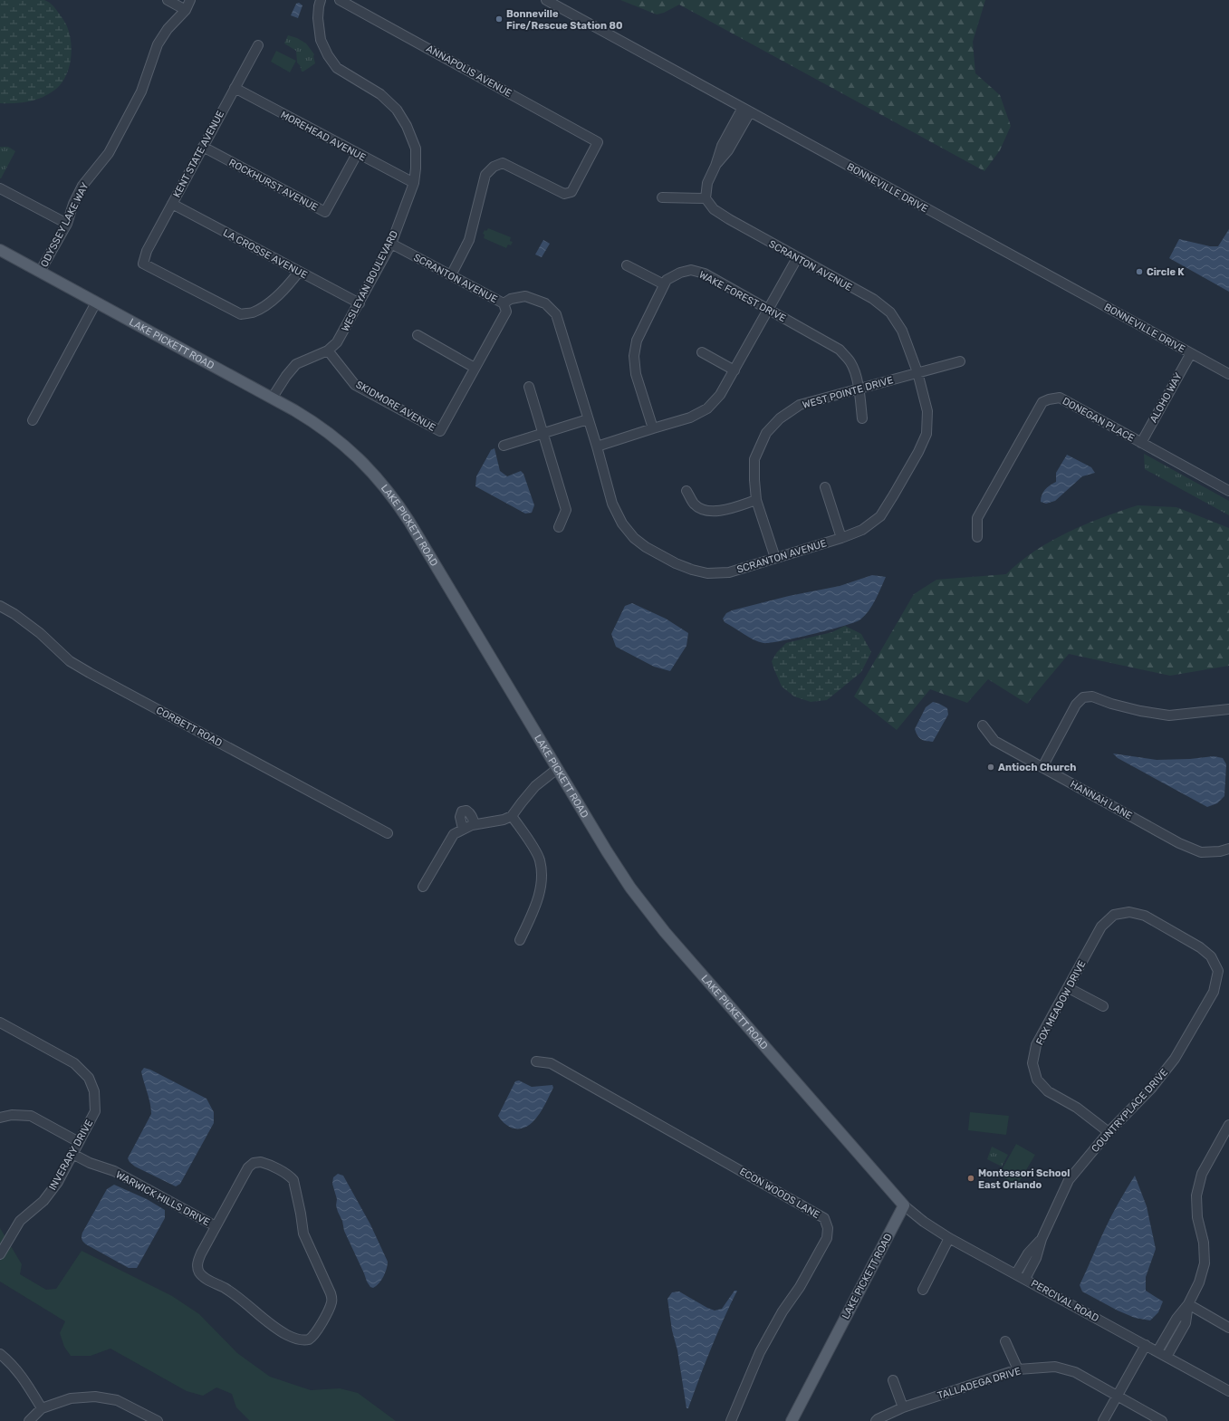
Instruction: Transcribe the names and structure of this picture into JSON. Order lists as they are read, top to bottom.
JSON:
{
  "streets": {
    "main road": ["LAKE PICKETT ROAD"],
    "street": [
      "ANNAPOLIS AVENUE",
      "MOREHEAD AVENUE",
      "KENT STATE AVENUE",
      "ROCKHURST AVENUE",
      "BONNEVILLE DRIVE",
      "ODYSSEY LAKE WAY",
      "LA CROSSE AVENUE",
      "SCRANTON AVENUE",
      "WESLEYAN BOULEVARD",
      "WAKE FOREST DRIVE",
      "WEST POINTE DRIVE",
      "ALOHO WAY",
      "SKIDMORE AVENUE",
      "DONEGAN PLACE",
      "CORBETT ROAD",
      "HANNAH LANE",
      "FOX MEADOW DRIVE",
      "COUNTRYPLACE DRIVE",
      "INVERARY DRIVE",
      "ECON WOODS LANE",
      "WARWICK HILLS DRIVE",
      "PERCIVAL ROAD",
      "TALLADEGA DRIVE"
    ]
  },
  "crossings": [
    ["ANNAPOLIS AVENUE", "SCRANTON AVENUE"],
    ["MOREHEAD AVENUE", "KENT STATE AVENUE"],
    ["MOREHEAD AVENUE", "ROCKHURST AVENUE"],
    ["MOREHEAD AVENUE", "WESLEYAN BOULEVARD"],
    ["KENT STATE AVENUE", "ROCKHURST AVENUE"],
    ["KENT STATE AVENUE", "LA CROSSE AVENUE"],
    ["BONNEVILLE DRIVE", "ALOHO WAY"],
    ["ODYSSEY LAKE WAY", "LAKE PICKETT ROAD"],
    ["LA CROSSE AVENUE", "WESLEYAN BOULEVARD"],
    ["SCRANTON AVENUE", "WESLEYAN BOULEVARD"],
    ["SCRANTON AVENUE", "WEST POINTE DRIVE"],
    ["SCRANTON AVENUE", "SKIDMORE AVENUE"],
    ["WESLEYAN BOULEVARD", "LAKE PICKETT ROAD"],
    ["WESLEYAN BOULEVARD", "SKIDMORE AVENUE"],
    ["WAKE FOREST DRIVE", "WEST POINTE DRIVE"],
    ["LAKE PICKETT ROAD", "PERCIVAL ROAD"],
    ["ALOHO WAY", "DONEGAN PLACE"],
    ["FOX MEADOW DRIVE", "COUNTRYPLACE DRIVE"],
    ["COUNTRYPLACE DRIVE", "PERCIVAL ROAD"],
    ["INVERARY DRIVE", "WARWICK HILLS DRIVE"]
  ],
  "places": [
    "Bonneville Fire/Rescue Station 80",
    "Circle K",
    "Antioch Church",
    "Montessori School East Orlando"
  ]
}
